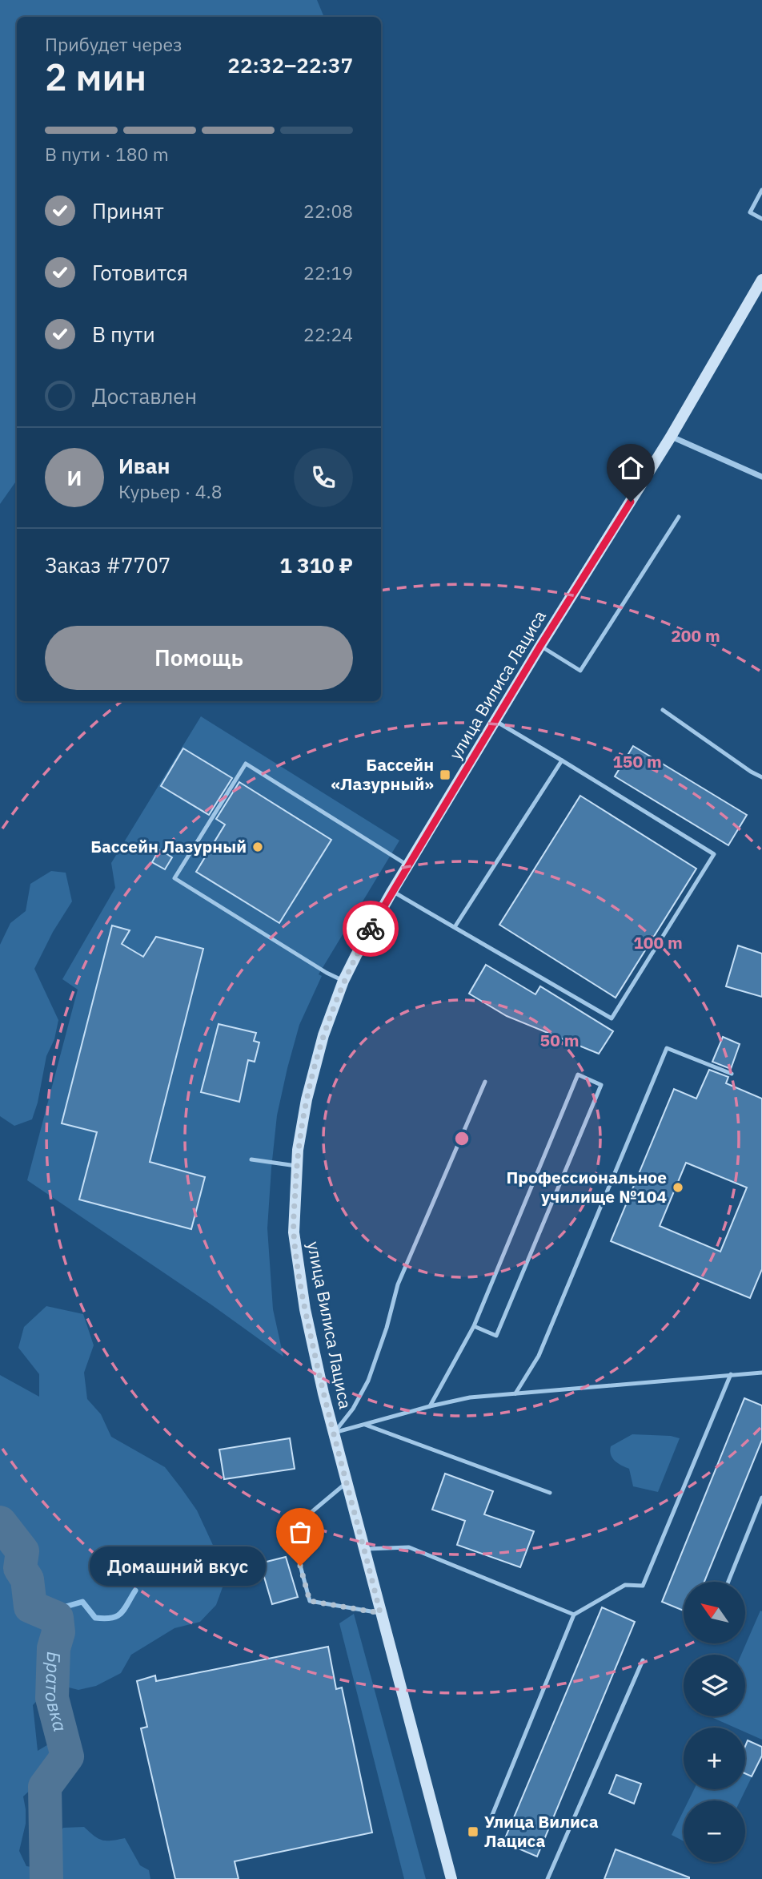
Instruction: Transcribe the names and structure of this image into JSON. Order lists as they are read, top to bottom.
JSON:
{
  "streets": {
    "street": ["улица Вилиса Лациса"]
  },
  "water": ["Братовка"],
  "places": {
    "transit": ["Бассейн «Лазурный»", "Улица Вилиса Лациса"],
    "other": ["Бассейн Лазурный", "Профессиональное училище №104", "Домашний вкус"]
  },
  "north": "top left",
  "page": {
    "heading": ["2 мин", "Прибудет через", "22:32–22:37"],
    "panel": [
      "Иван",
      "Курьер · 4.8",
      "Заказ #7707",
      "1 310 ₽"
    ],
    "bar": "В пути · 180 m",
    "list": [
      ["Принят", "22:08"],
      ["Готовится", "22:19"],
      ["В пути", "22:24"],
      "Доставлен"
    ],
    "round": "И",
    "buttons": "Помощь",
    "bubble": "Домашний вкус",
    "map_buttons": ["+", "−"]
  },
  "rings": [
    "200 m",
    "150 m",
    "100 m",
    "50 m"
  ]
}
